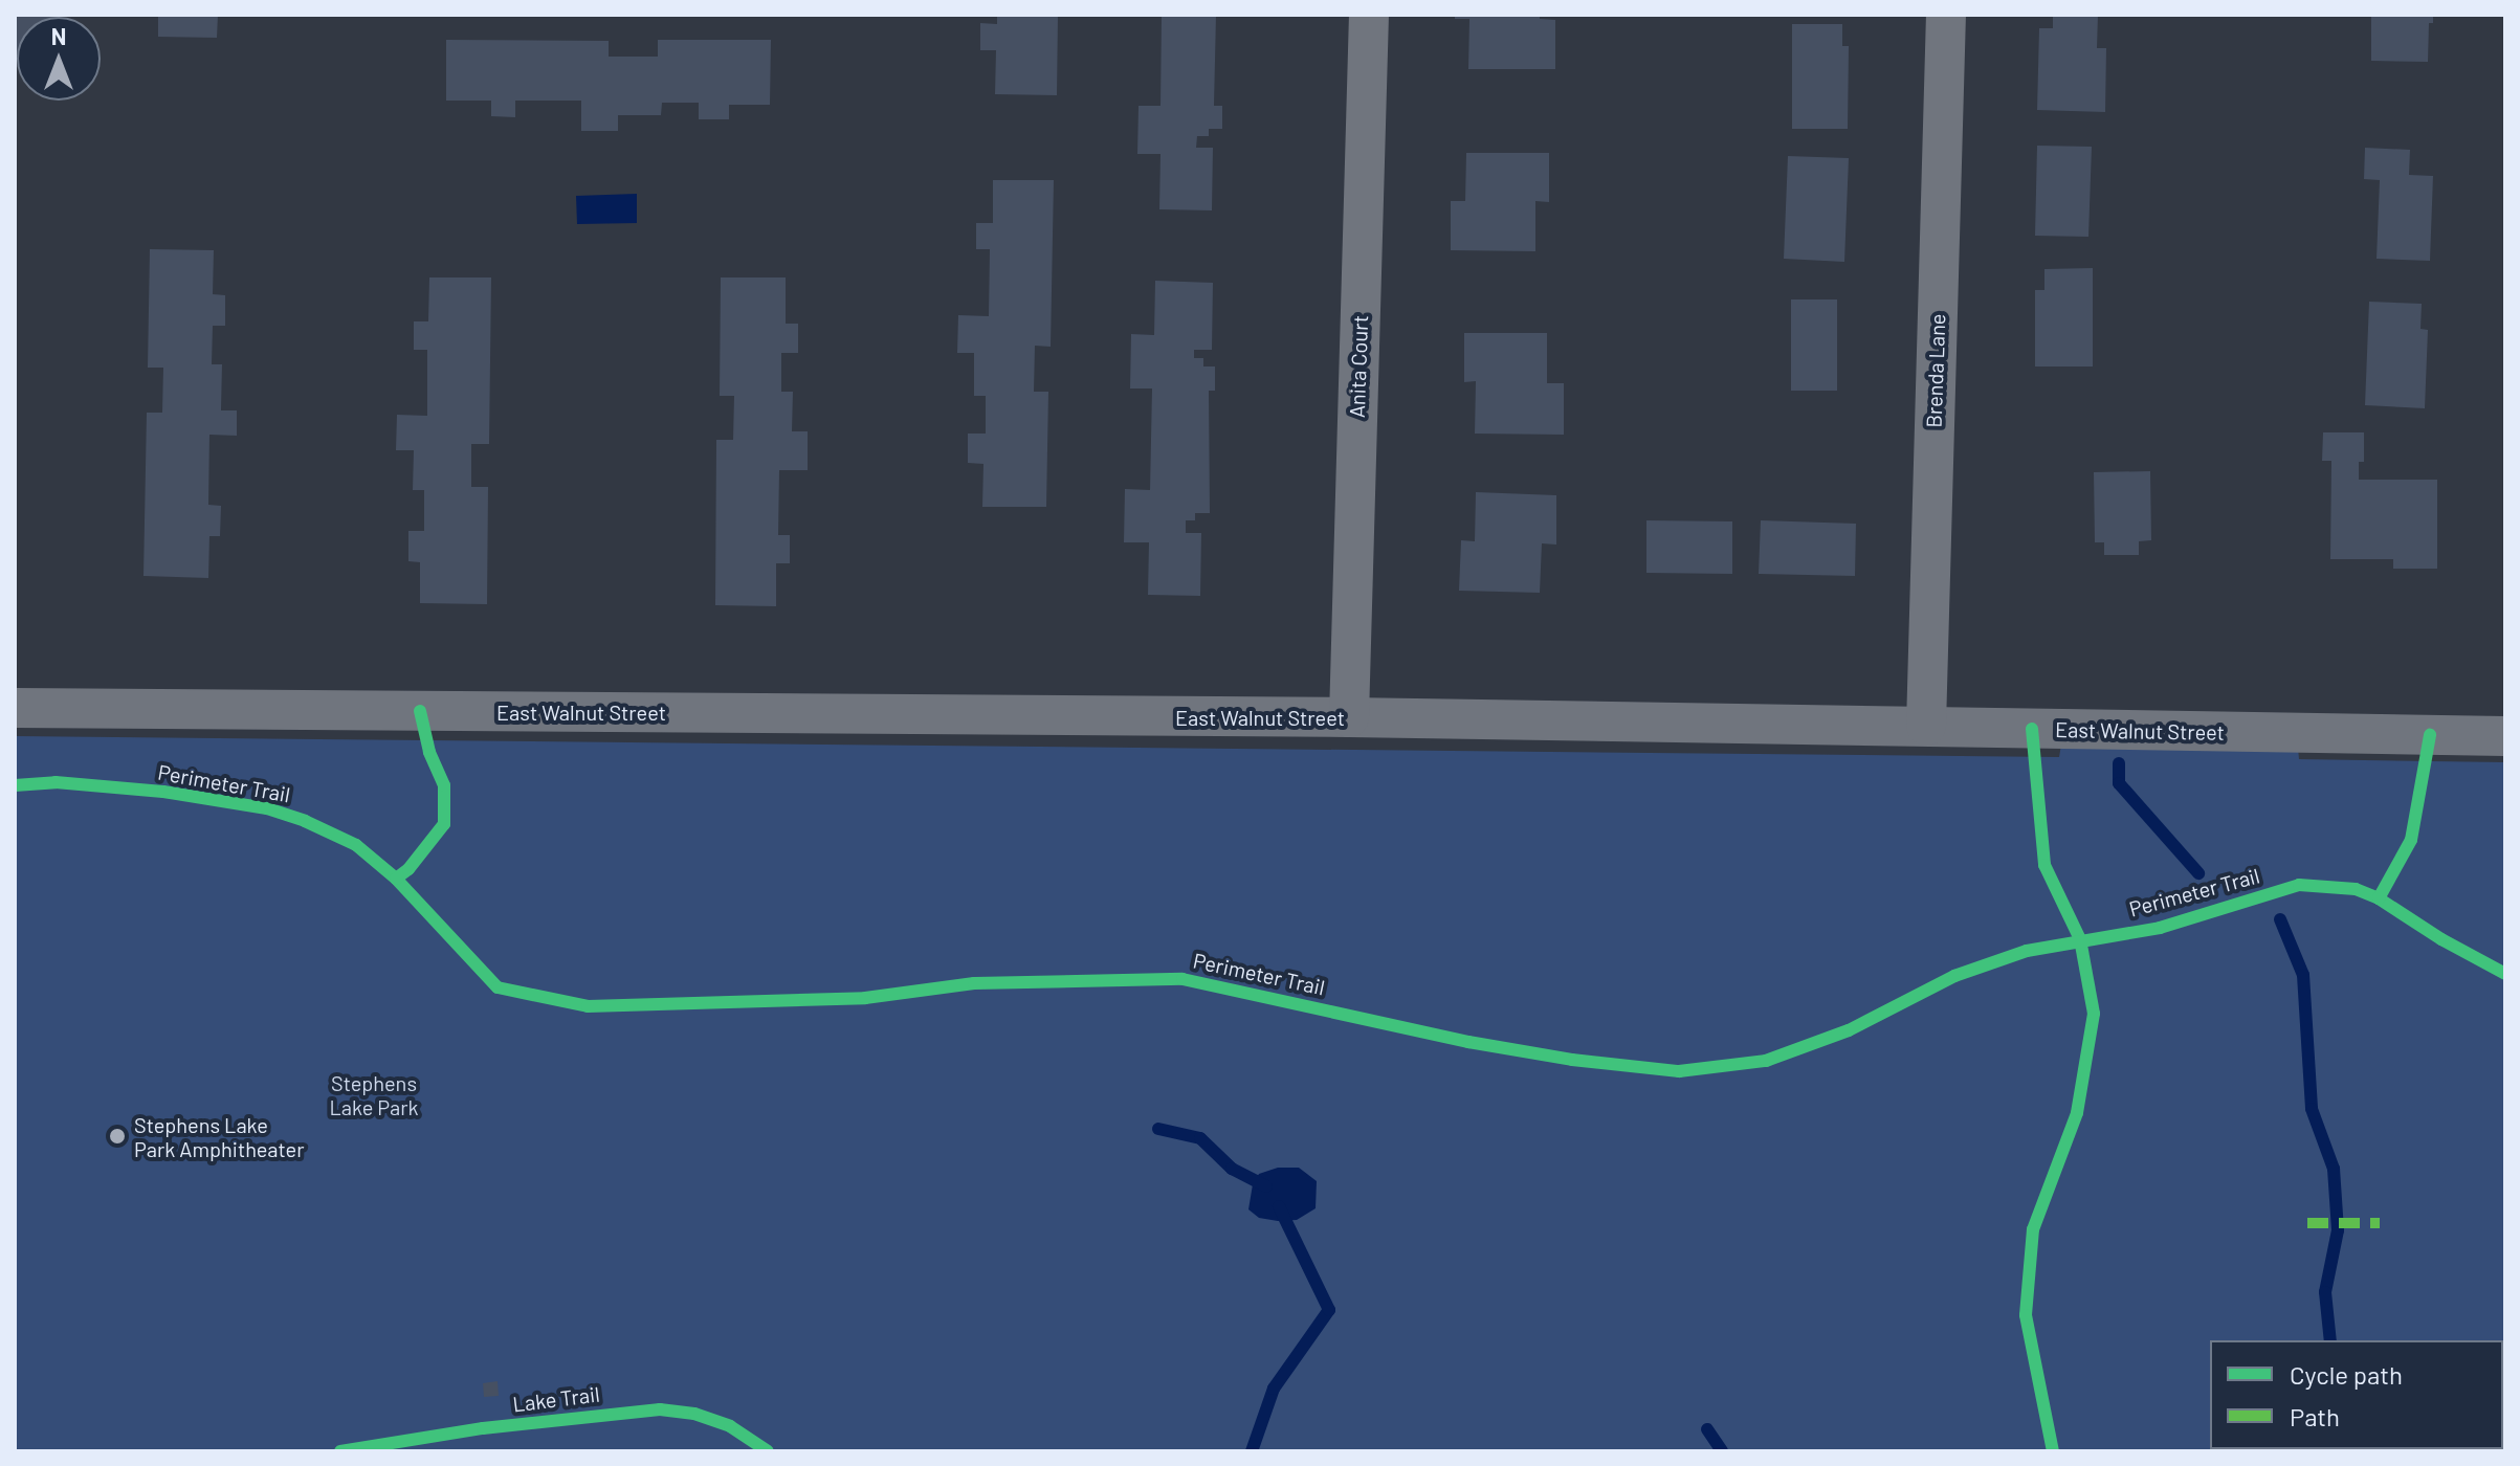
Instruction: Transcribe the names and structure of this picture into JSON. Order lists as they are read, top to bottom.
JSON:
{
  "streets": {
    "street": ["Anita Court", "Brenda Lane", "East Walnut Street"],
    "cycle path": ["Perimeter Trail", "Lake Trail"]
  },
  "crossings": [
    ["Anita Court", "East Walnut Street"],
    ["Brenda Lane", "East Walnut Street"]
  ],
  "parks": ["Stephens Lake Park"],
  "places": ["Stephens Lake Park Amphitheater"],
  "legend": ["Cycle path", "Path"],
  "north": "top"
}
